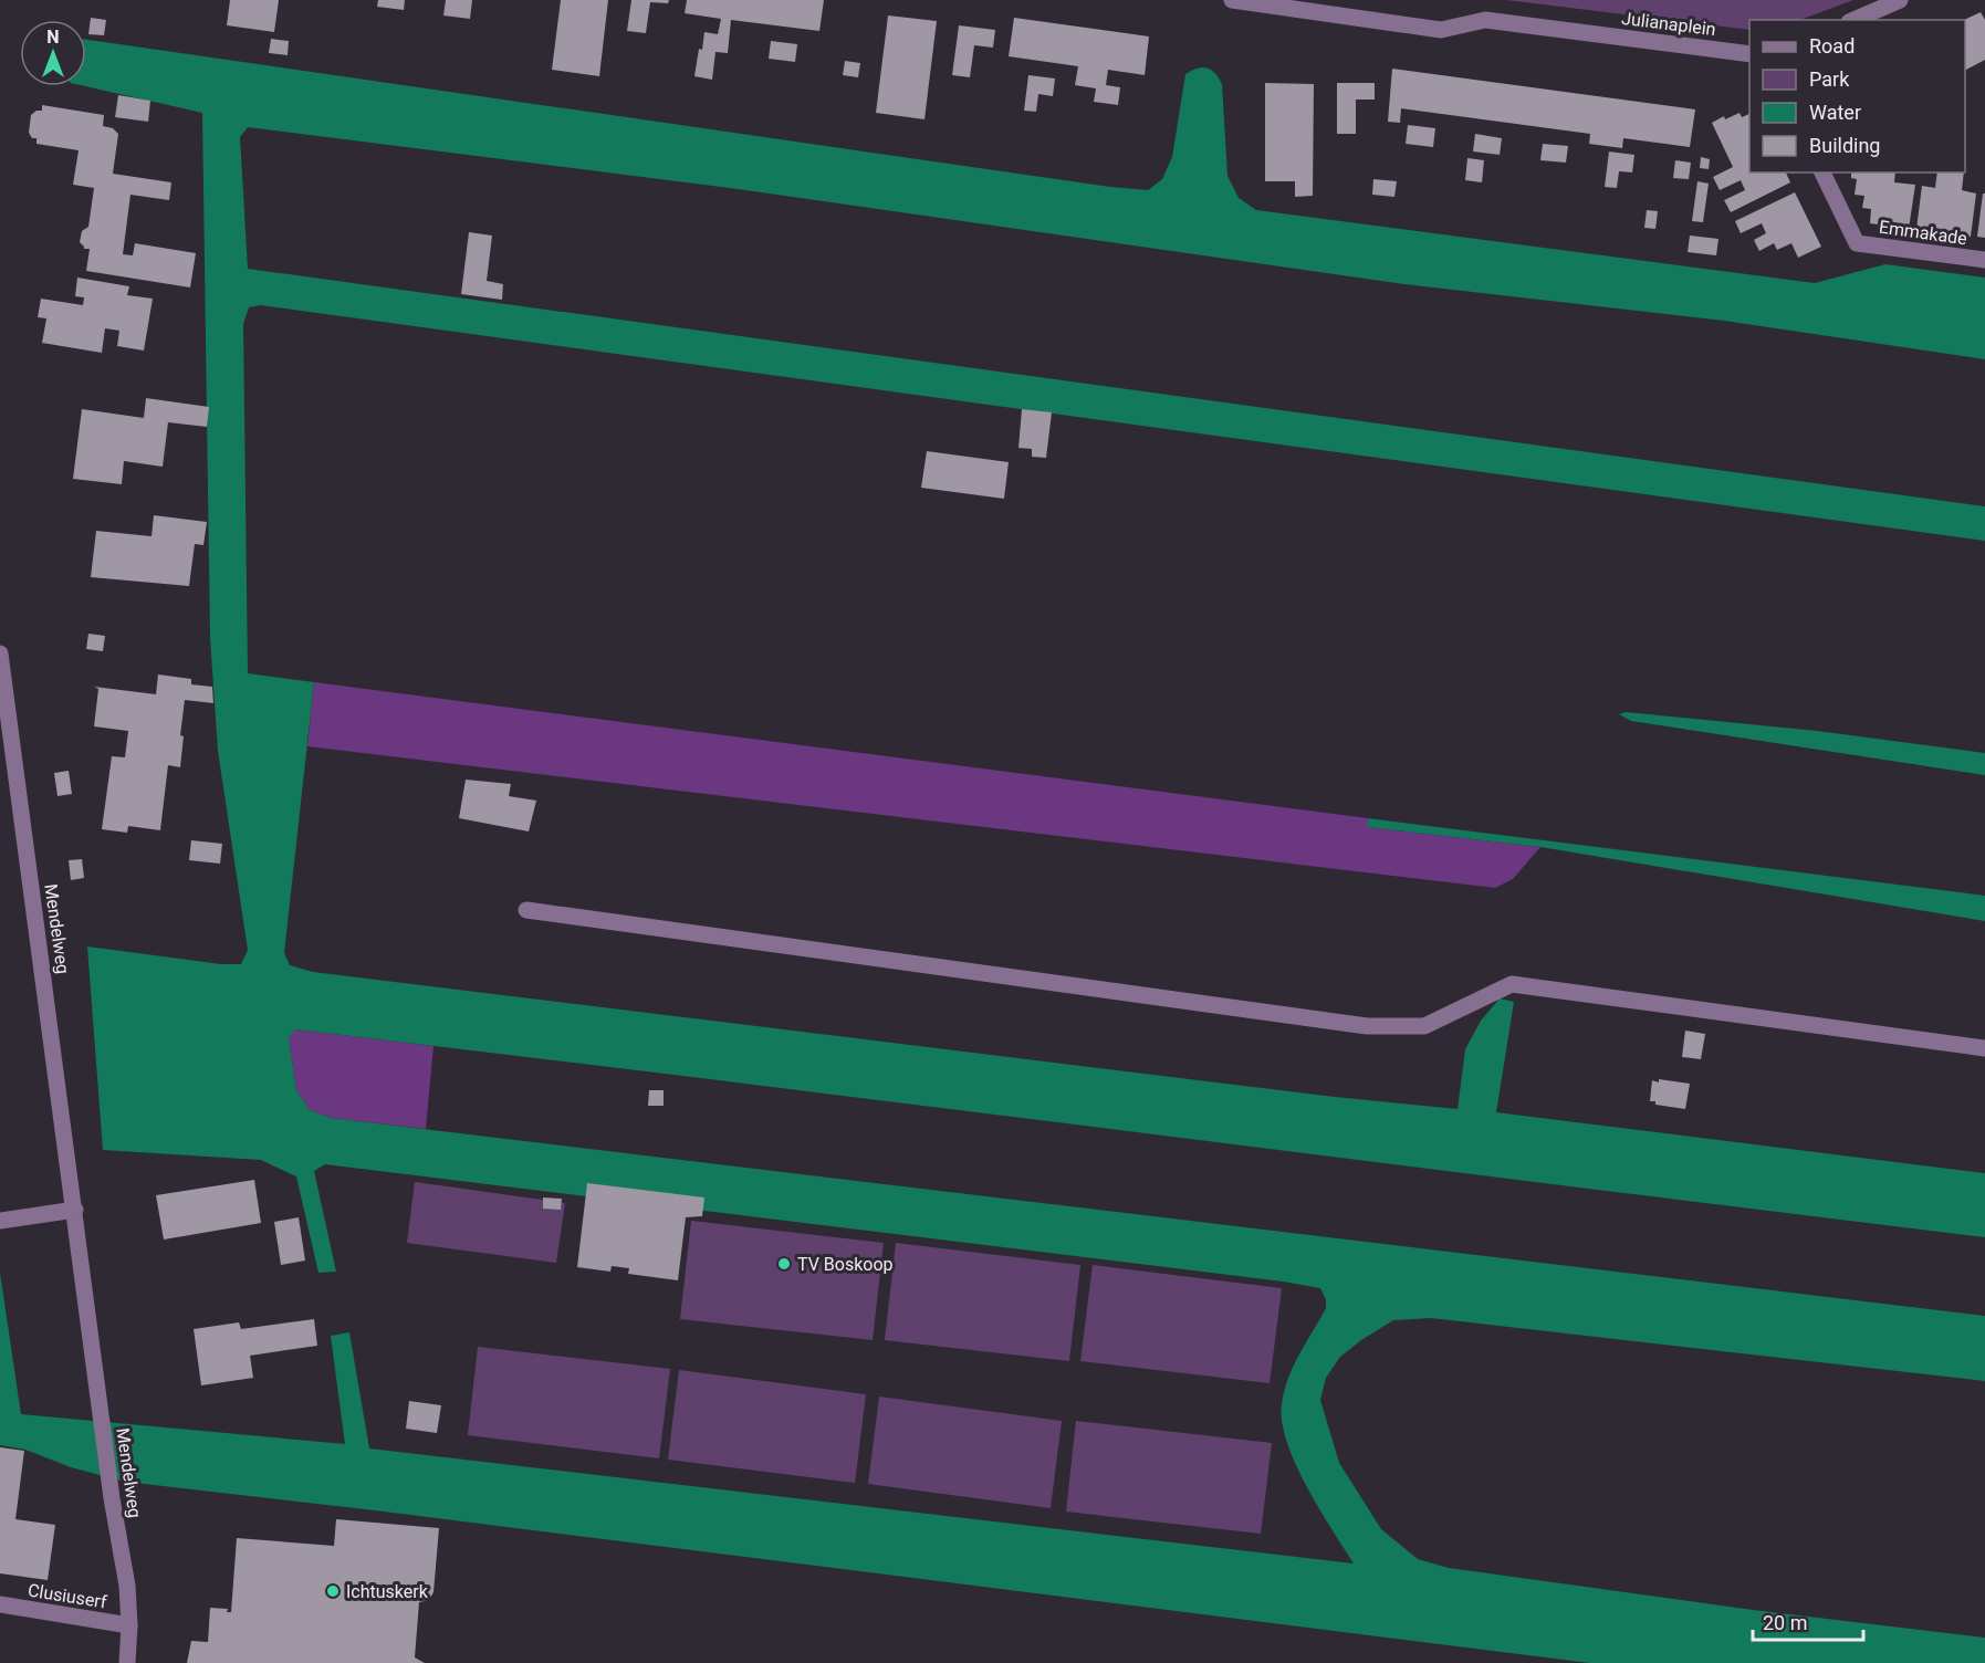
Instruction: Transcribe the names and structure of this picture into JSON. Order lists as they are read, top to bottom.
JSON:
{
  "streets": {
    "street": [
      "Julianaplein",
      "Emmakade",
      "Mendelweg",
      "Clusiuserf"
    ]
  },
  "crossings": [
    ["Mendelweg", "Clusiuserf"]
  ],
  "places": ["TV Boskoop", "Ichtuskerk"],
  "legend": [
    "Road",
    "Park",
    "Water",
    "Building"
  ],
  "scale_bar": "20 m",
  "north": "top"
}
